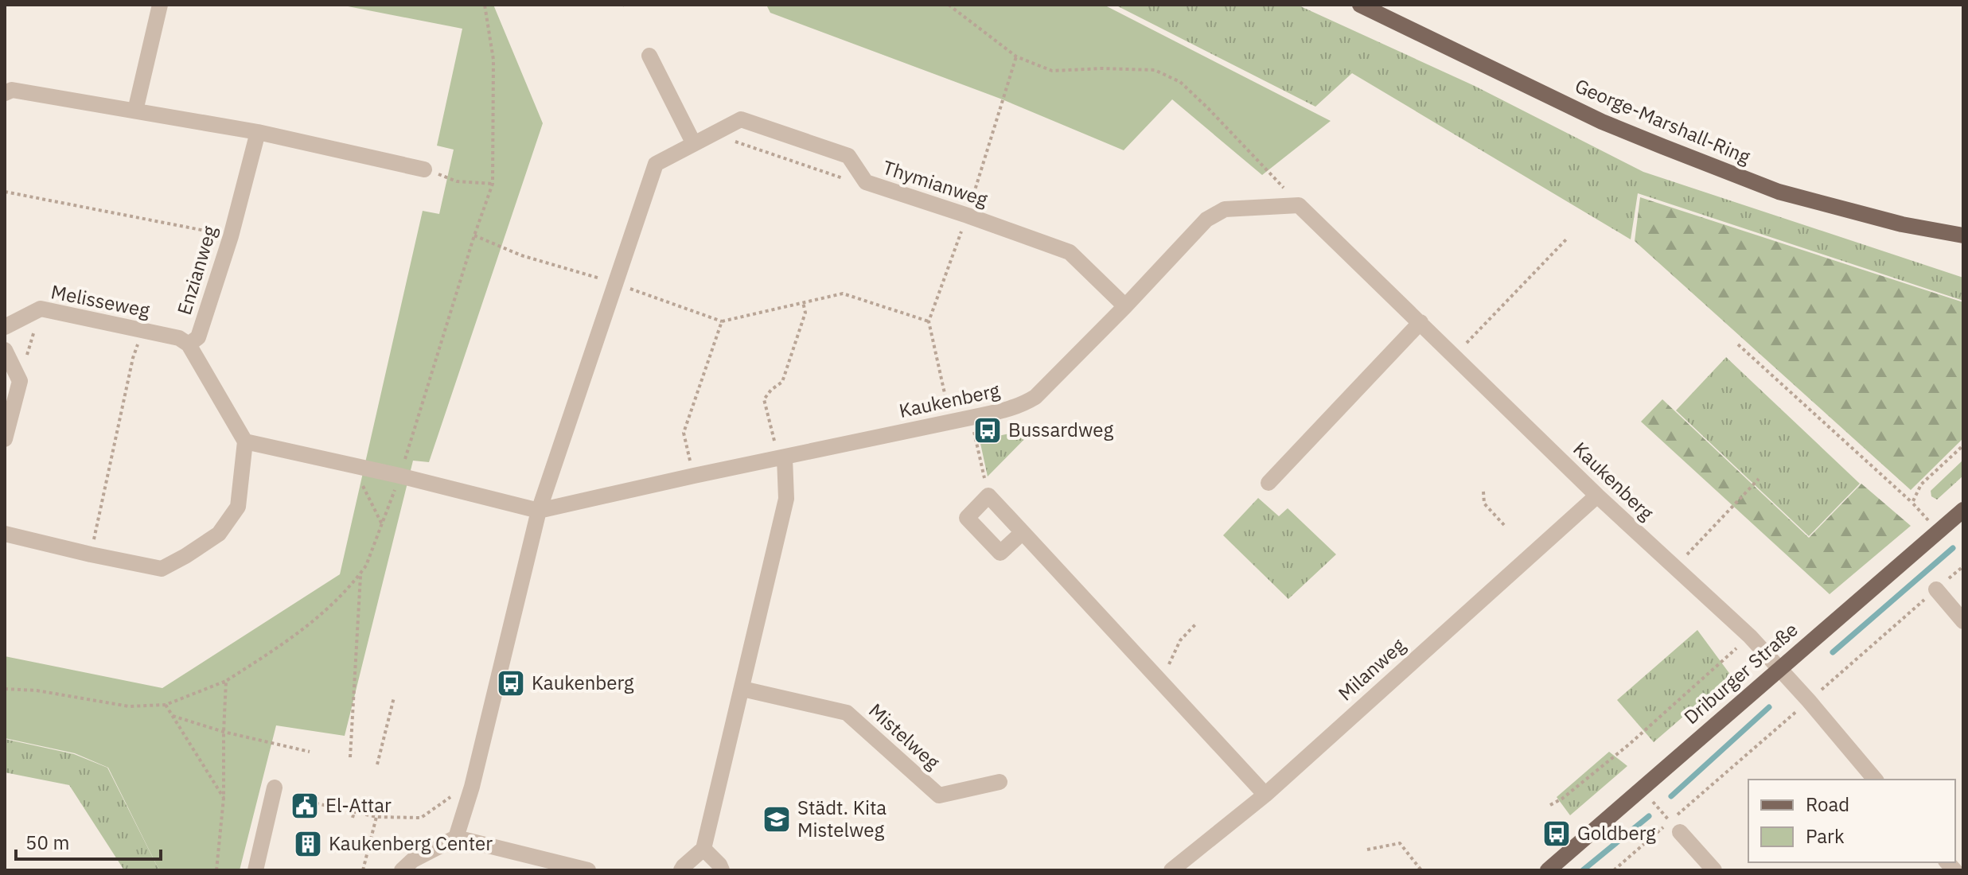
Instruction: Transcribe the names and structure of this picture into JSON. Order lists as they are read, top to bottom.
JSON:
{
  "streets": {
    "main road": ["George-Marshall-Ring", "Driburger Straße"],
    "street": [
      "Thymianweg",
      "Enzianweg",
      "Melisseweg",
      "Kaukenberg",
      "Milanweg",
      "Mistelweg"
    ]
  },
  "crossings": [
    ["Thymianweg", "Kaukenberg"],
    ["Enzianweg", "Melisseweg"],
    ["Kaukenberg", "Milanweg"],
    ["Kaukenberg", "Driburger Straße"]
  ],
  "places": {
    "bus stop": ["Bussardweg", "Kaukenberg", "Goldberg"],
    "public building": ["El-Attar"],
    "school or university": ["Städt. Kita Mistelweg"],
    "building": ["Kaukenberg Center"]
  },
  "legend": ["Road", "Park"],
  "scale_bar": "50 m"
}
